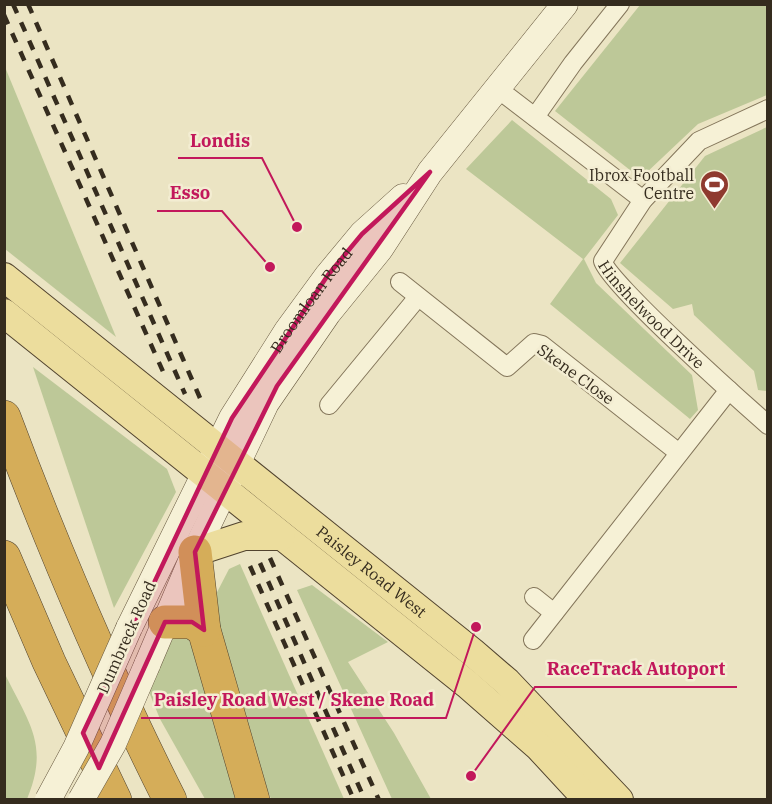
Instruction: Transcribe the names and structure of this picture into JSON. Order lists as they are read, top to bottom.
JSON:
{
  "streets": {
    "main road": ["Broomloan Road", "Paisley Road West", "Dumbreck Road"],
    "street": ["Hinshelwood Drive", "Skene Close"]
  },
  "crossings": [
    ["Broomloan Road", "Paisley Road West"],
    ["Broomloan Road", "Dumbreck Road"],
    ["Paisley Road West", "Dumbreck Road"]
  ],
  "places": {
    "sports": ["Ibrox Football Centre"],
    "other": [
      "Londis",
      "Esso",
      "Paisley Road West / Skene Road",
      "RaceTrack Autoport"
    ]
  }
}
